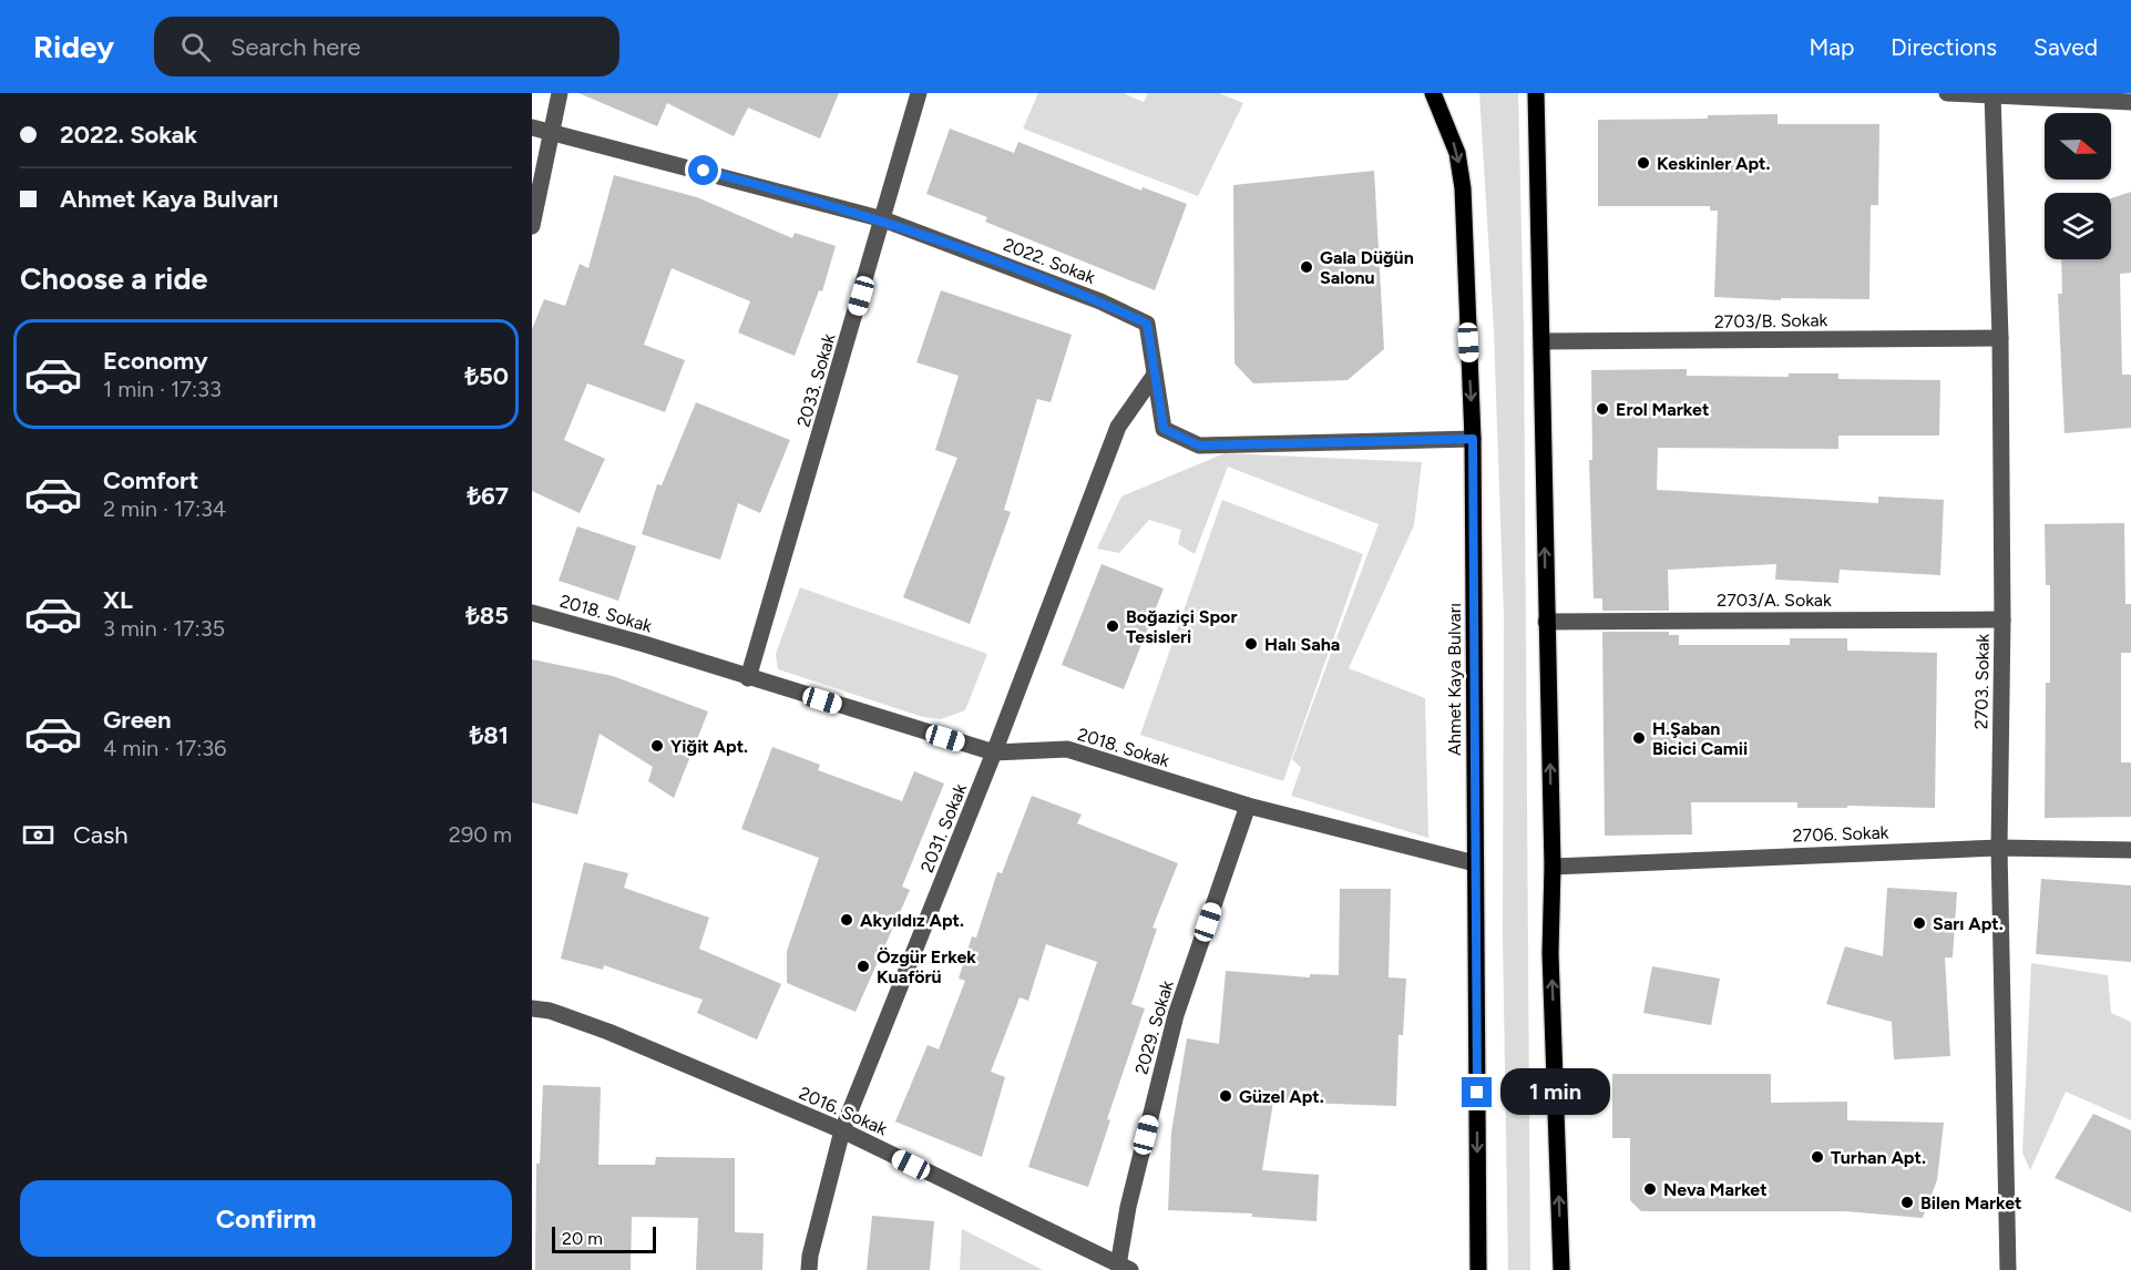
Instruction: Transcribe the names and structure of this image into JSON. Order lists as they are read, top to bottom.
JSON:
{
  "streets": {
    "main road": ["Ahmet Kaya Bulvarı"],
    "street": [
      "2022. Sokak",
      "2703/B. Sokak",
      "2033. Sokak",
      "2703/A. Sokak",
      "2018. Sokak",
      "2703. Sokak",
      "2031. Sokak",
      "2706. Sokak",
      "2029. Sokak",
      "2016. Sokak"
    ]
  },
  "crossings": [
    ["2022. Sokak", "2033. Sokak"],
    ["2022. Sokak", "Ahmet Kaya Bulvarı"],
    ["2022. Sokak", "2031. Sokak"],
    ["2703/B. Sokak", "2703. Sokak"],
    ["2033. Sokak", "2018. Sokak"],
    ["2703/A. Sokak", "2703. Sokak"],
    ["2018. Sokak", "Ahmet Kaya Bulvarı"],
    ["2018. Sokak", "2031. Sokak"],
    ["2018. Sokak", "2029. Sokak"],
    ["2703. Sokak", "2706. Sokak"],
    ["2031. Sokak", "2016. Sokak"],
    ["2029. Sokak", "2016. Sokak"]
  ],
  "places": [
    "Keskinler Apt.",
    "Gala Düğün Salonu",
    "Erol Market",
    "Boğaziçi Spor Tesisleri",
    "Halı Saha",
    "H.Şaban Bicici Camii",
    "Yiğit Apt.",
    "Akyıldız Apt.",
    "Sarı Apt.",
    "Özgür Erkek Kuaförü",
    "Güzel Apt.",
    "Turhan Apt.",
    "Neva Market",
    "Bilen Market"
  ],
  "scale_bar": "20 m",
  "north": "right",
  "page": {
    "header": "Ridey",
    "search": "Search here",
    "nav": ["Map", "Directions", "Saved"],
    "banner": ["2022. Sokak", "Ahmet Kaya Bulvarı"],
    "heading": "Choose a ride",
    "list": [
      {
        "name": "Economy",
        "note": "1 min · 17:33",
        "value": "₺50"
      },
      {
        "name": "Comfort",
        "note": "2 min · 17:34",
        "value": "₺67"
      },
      {
        "name": "XL",
        "note": "3 min · 17:35",
        "value": "₺85"
      },
      {
        "name": "Green",
        "note": "4 min · 17:36",
        "value": "₺81"
      }
    ],
    "pay": ["Cash", "290 m"],
    "bubble": "1 min",
    "buttons": "Confirm",
    "scale": "20 m"
  }
}
